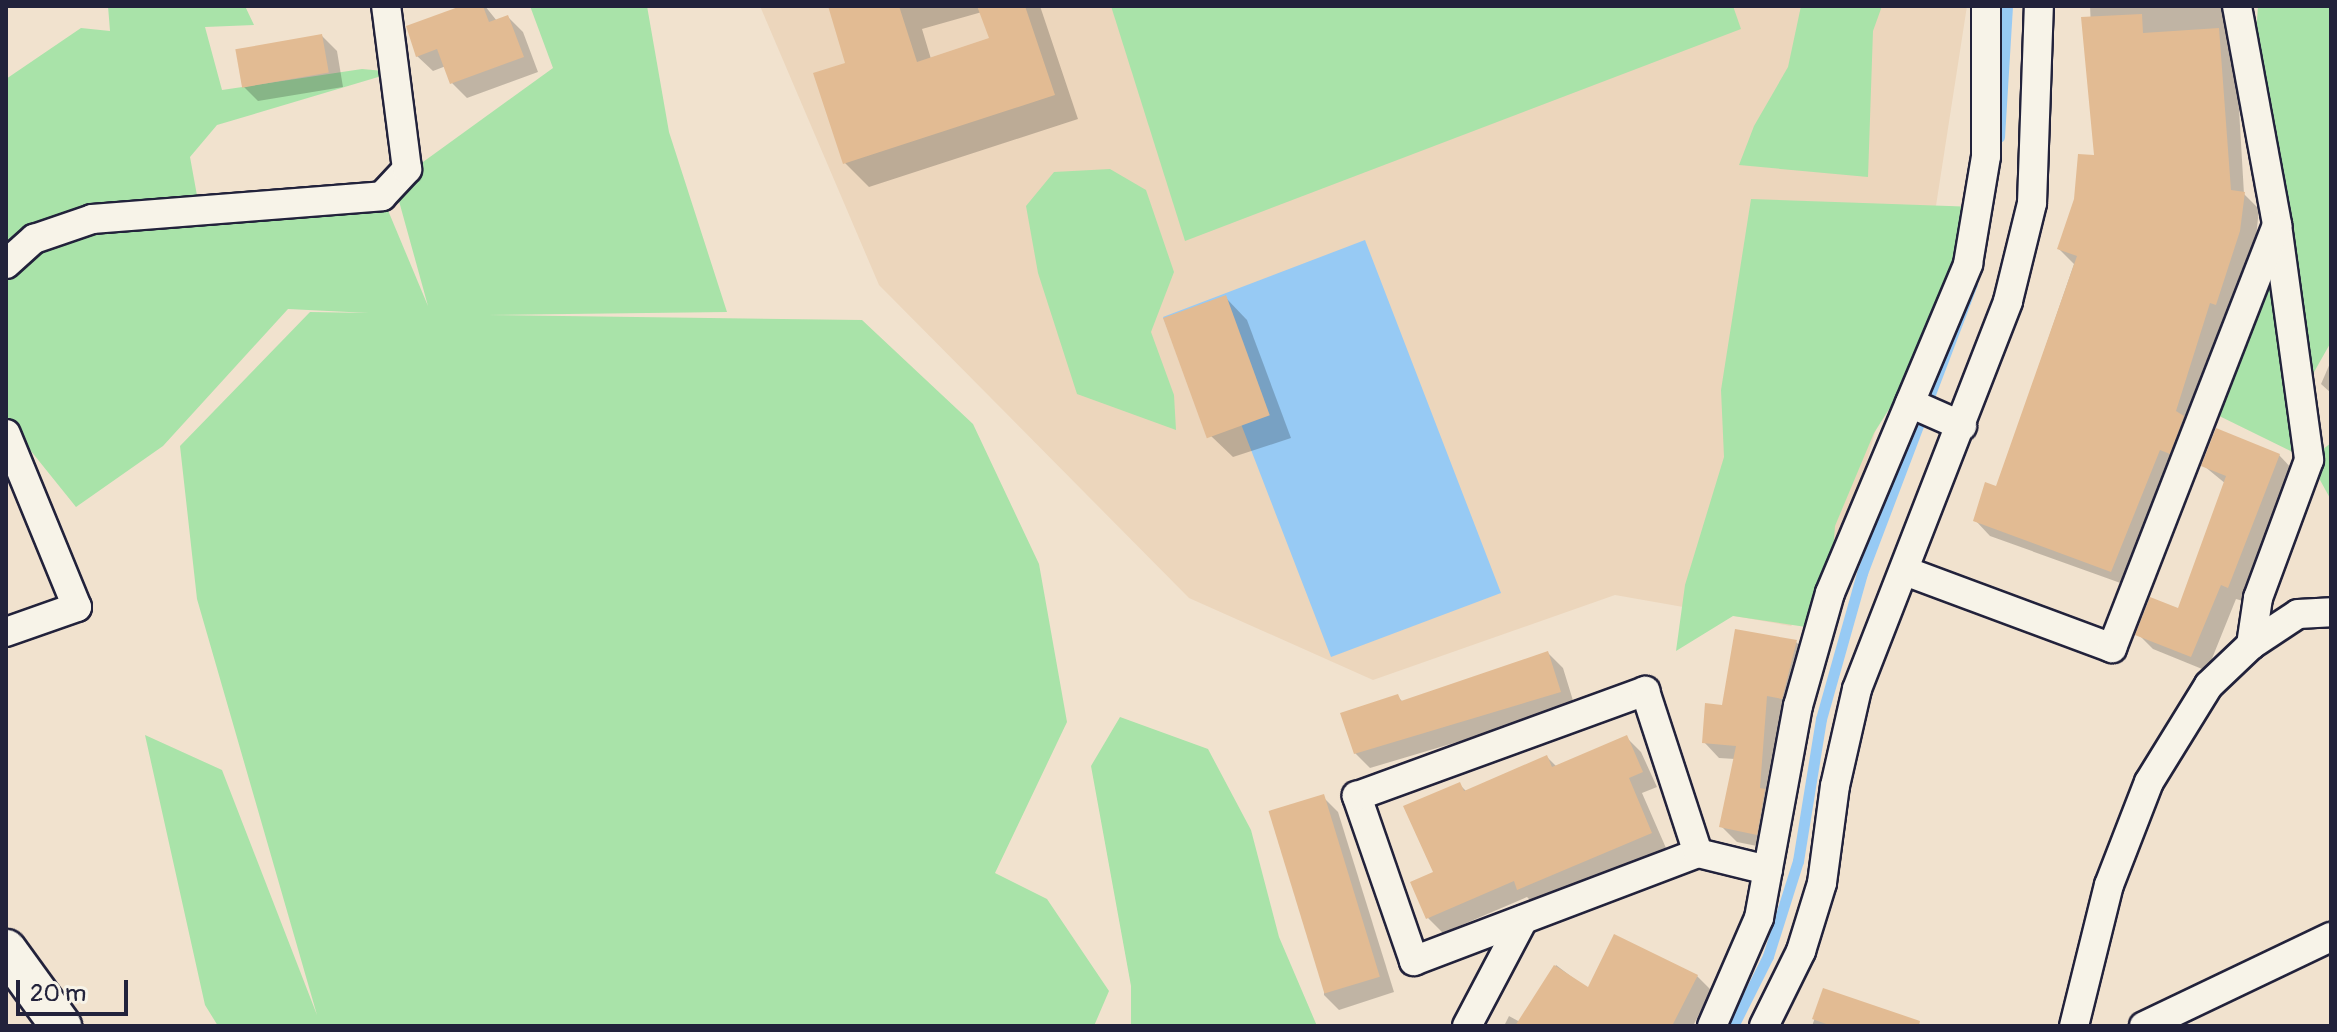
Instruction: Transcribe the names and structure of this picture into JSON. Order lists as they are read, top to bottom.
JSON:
{
  "scale_bar": "20 m"
}
